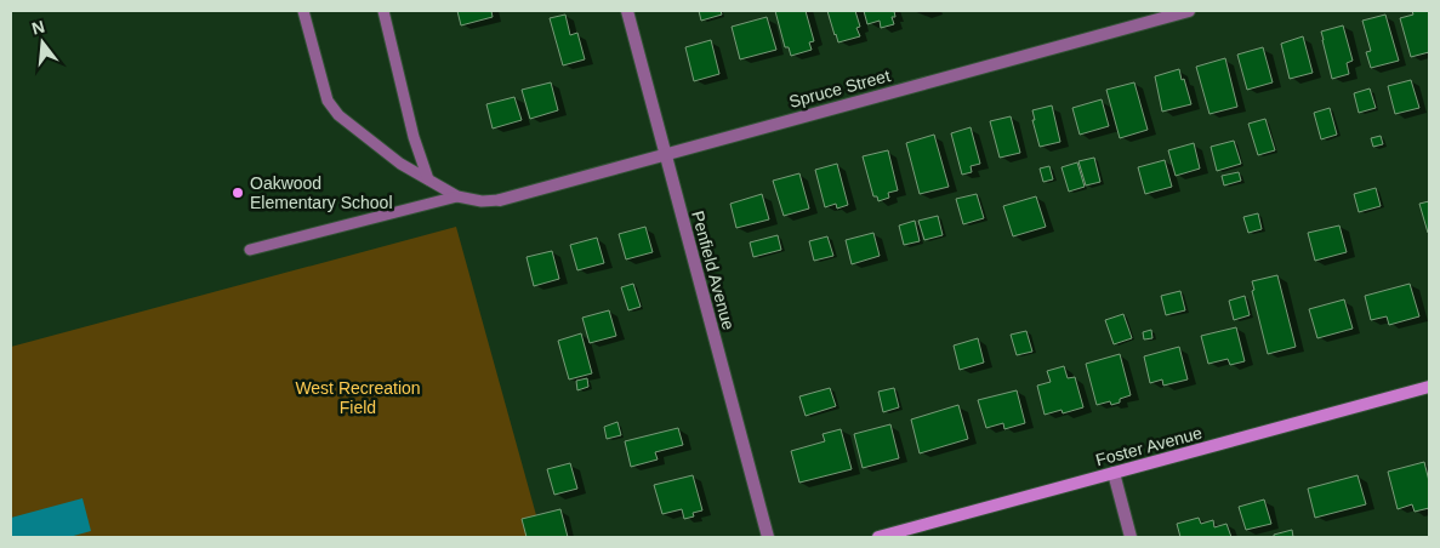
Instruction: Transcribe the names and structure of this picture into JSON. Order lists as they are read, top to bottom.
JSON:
{
  "streets": {
    "street": ["Spruce Street", "Penfield Avenue", "Foster Avenue"]
  },
  "crossings": [
    ["Spruce Street", "Penfield Avenue"]
  ],
  "parks": ["West Recreation Field"],
  "places": ["Oakwood Elementary School"],
  "north": "top"
}
